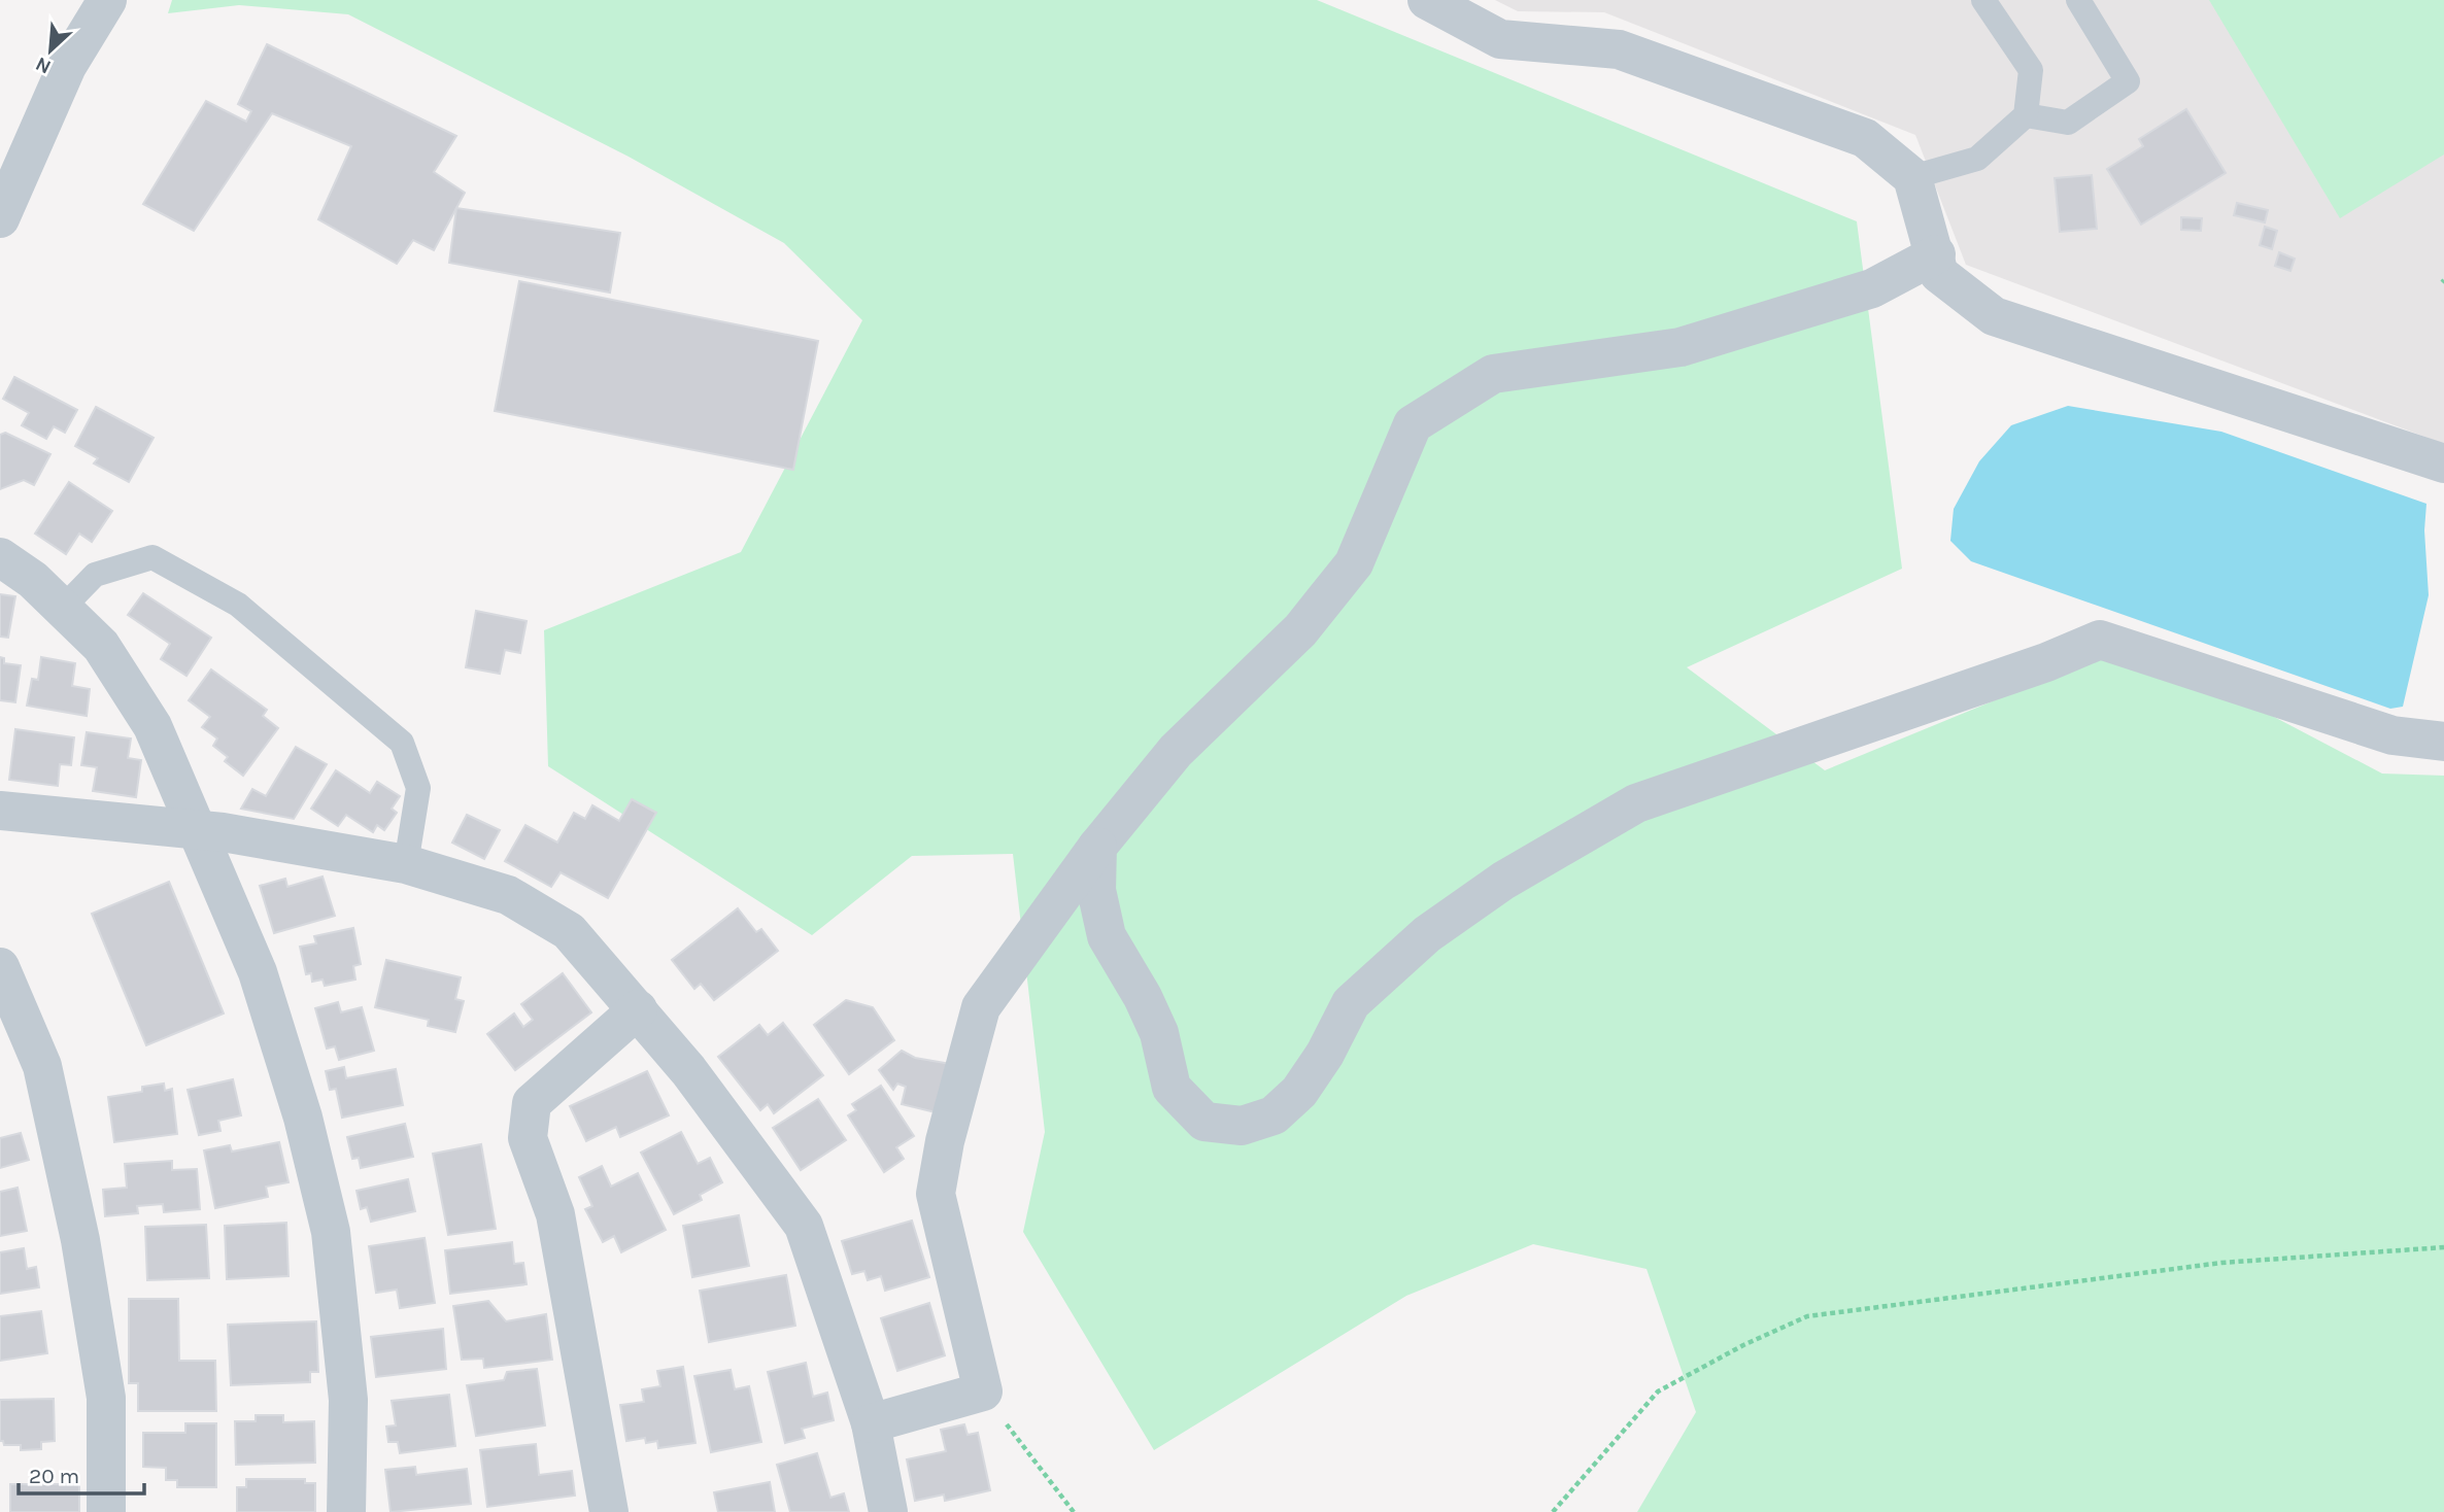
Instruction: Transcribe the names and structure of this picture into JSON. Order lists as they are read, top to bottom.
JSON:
{
  "scale_bar": "20 m",
  "north": "bottom left"
}
